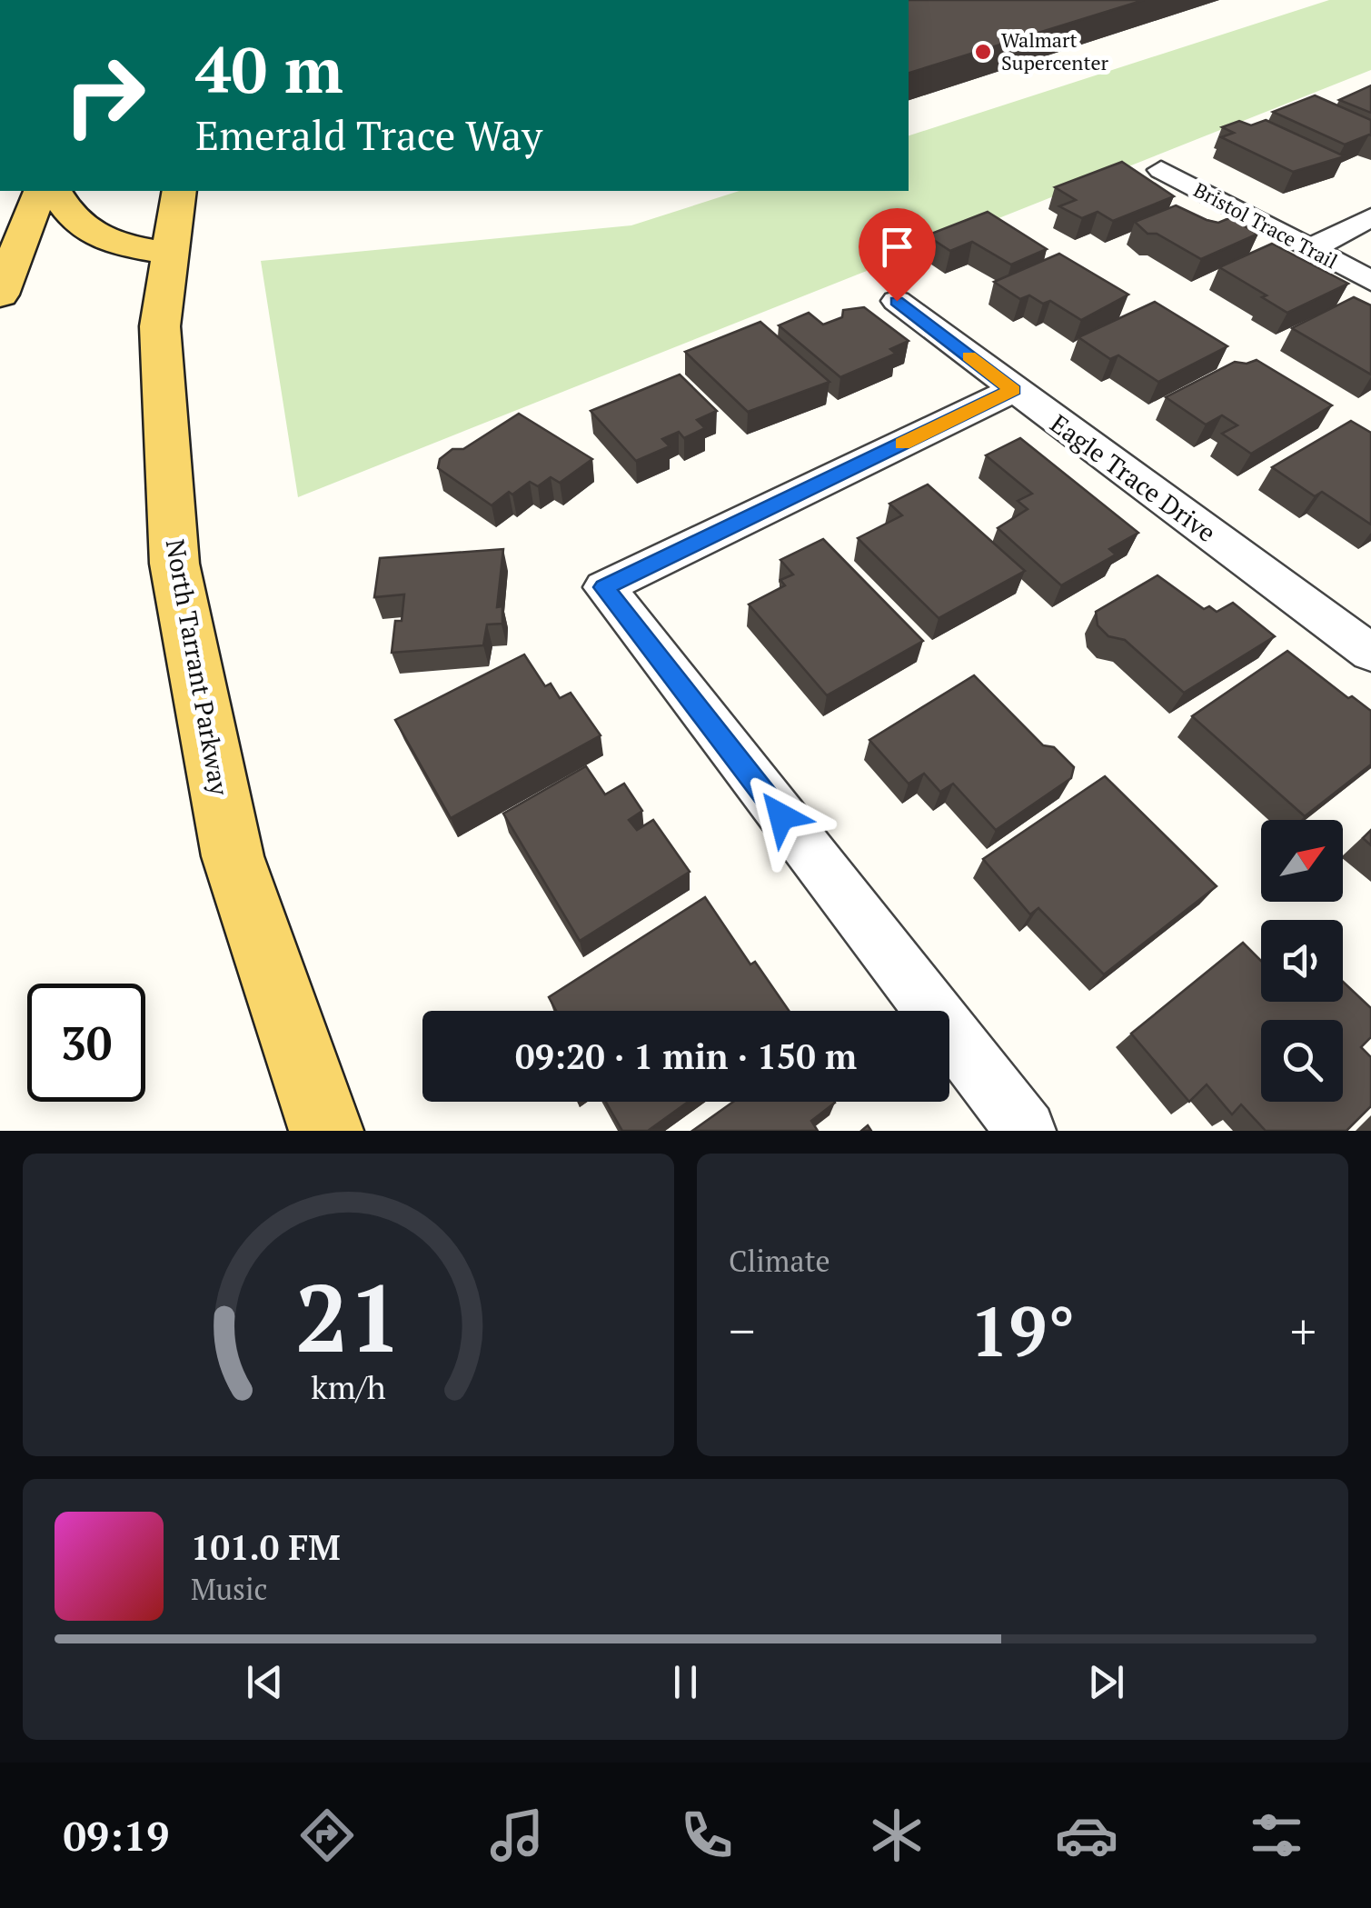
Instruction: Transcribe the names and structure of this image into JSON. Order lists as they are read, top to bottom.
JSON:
{
  "streets": {
    "main road": ["North Tarrant Parkway"],
    "street": ["Bristol Trace Trail", "Eagle Trace Drive"]
  },
  "places": ["Walmart Supercenter"],
  "north": "top right",
  "page": {
    "turn": ["40 m", "Emerald Trace Way"],
    "limit": "30",
    "trip": "09:20 · 1 min · 150 m",
    "tile": "Climate",
    "heat": ["−", "19°", "+"],
    "song": ["101.0 FM", "Music"],
    "tabs": "09:19",
    "gauge": ["21", "km/h"]
  }
}
